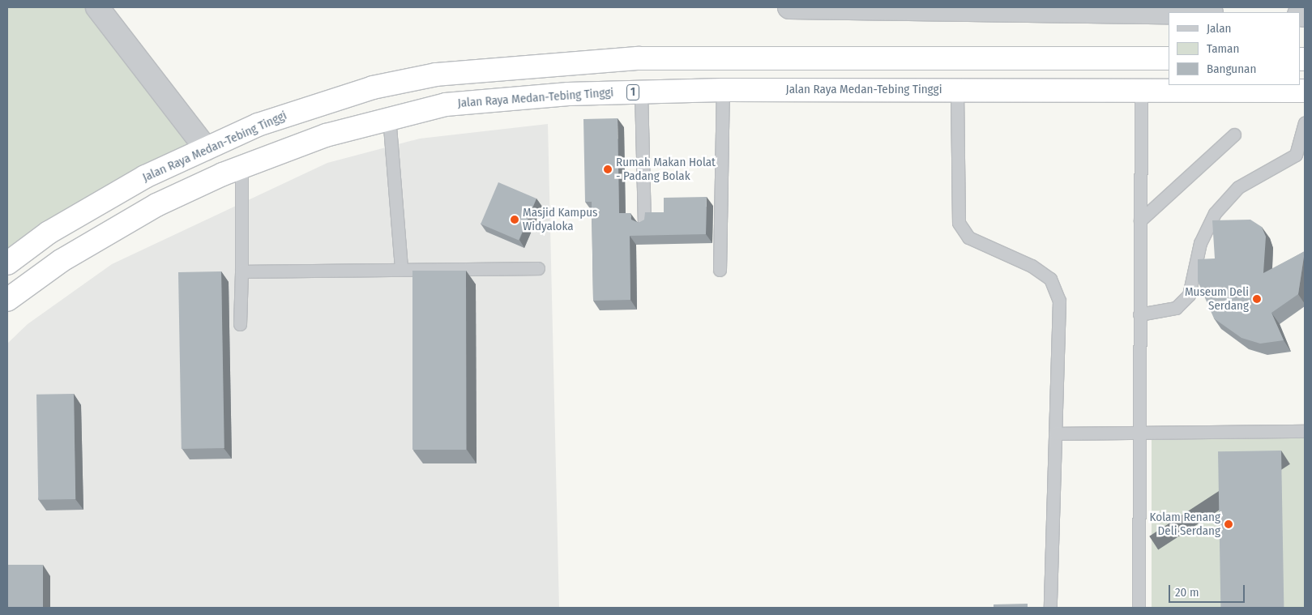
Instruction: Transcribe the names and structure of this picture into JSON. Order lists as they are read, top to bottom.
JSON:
{
  "streets": {
    "highway": ["Jalan Raya Medan-Tebing Tinggi", "1"]
  },
  "places": [
    "Rumah Makan Holat - Padang Bolak",
    "Masjid Kampus Widyaloka",
    "Museum Deli Serdang",
    "Kolam Renang Deli Serdang"
  ],
  "legend": ["Jalan", "Taman", "Bangunan"],
  "scale_bar": "20 m"
}
